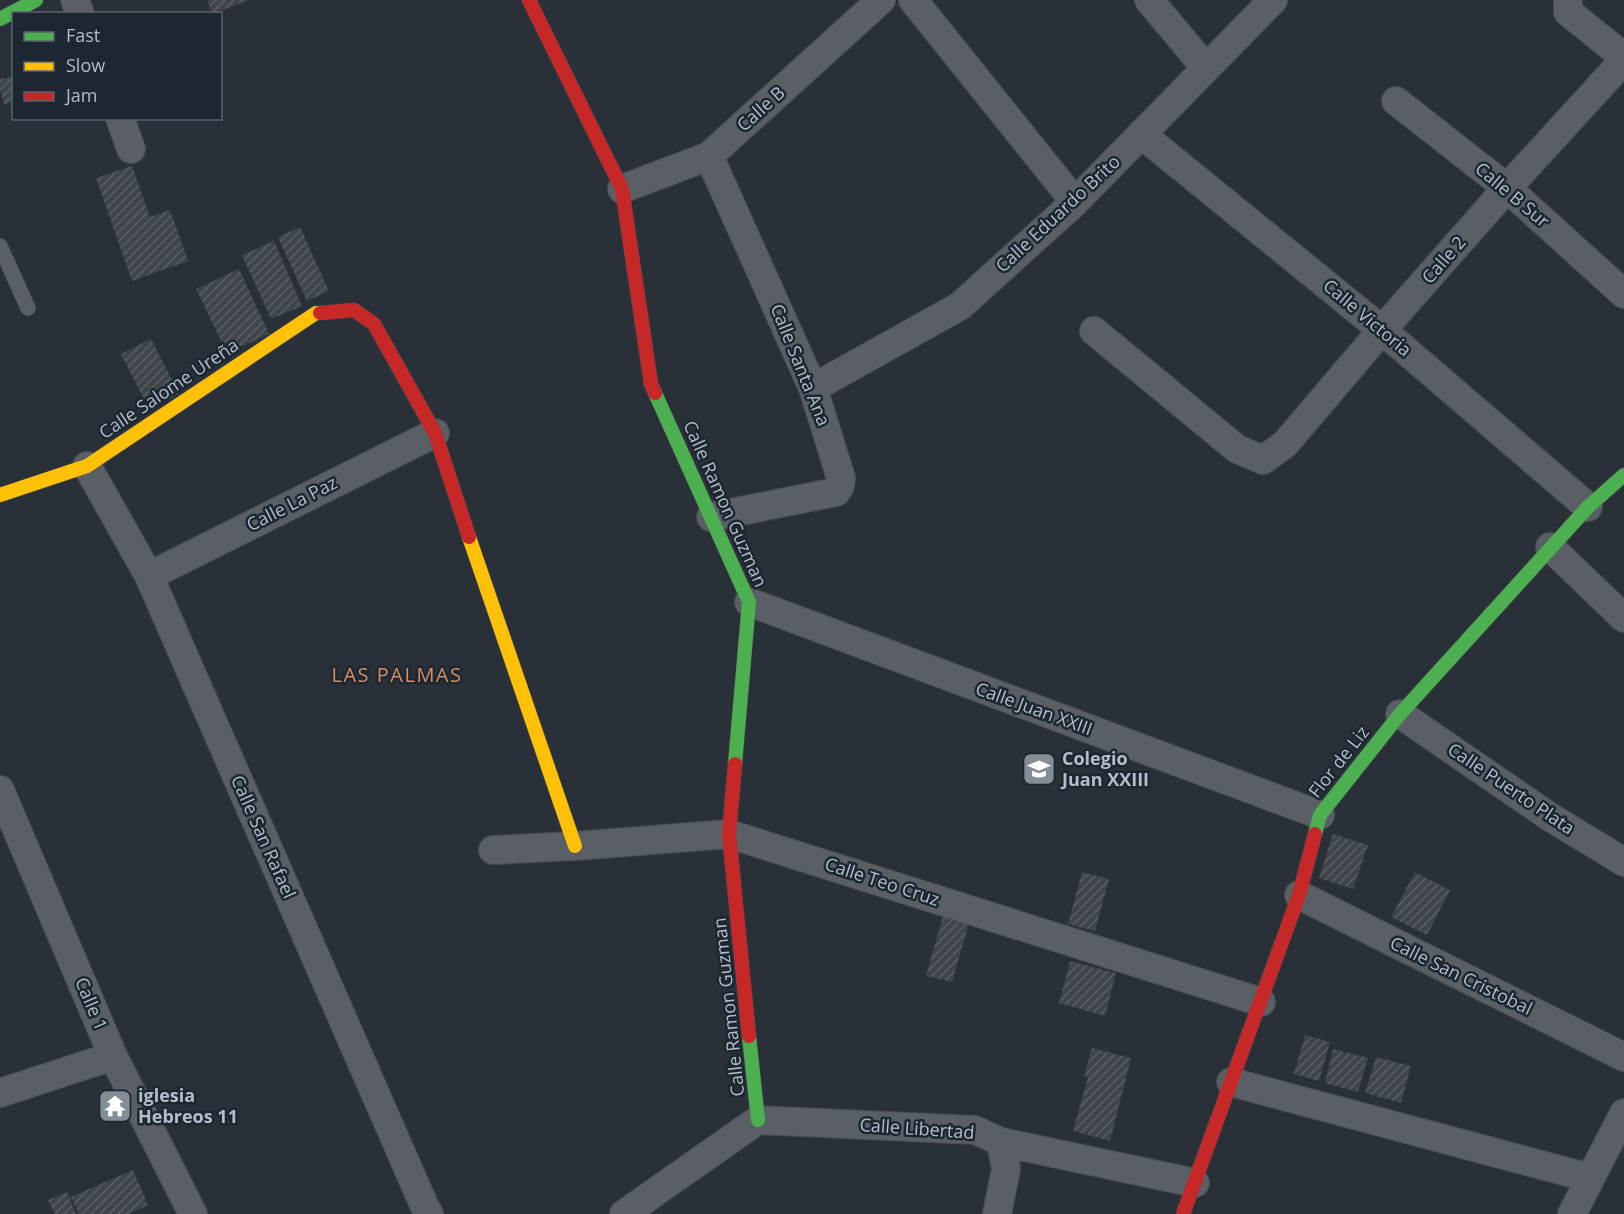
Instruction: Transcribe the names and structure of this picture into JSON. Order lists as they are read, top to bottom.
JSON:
{
  "streets": {
    "street": [
      "Calle B",
      "Calle B Sur",
      "Calle Eduardo Brito",
      "Calle 2",
      "Calle Victoria",
      "Calle Santa Ana",
      "Calle Salome Ureña",
      "Calle La Paz",
      "Calle Ramon Guzman",
      "Calle Juan XXIII",
      "Flor de Liz",
      "Calle Puerto Plata",
      "Calle San Rafael",
      "Calle Teo Cruz",
      "Calle San Cristobal",
      "Calle 1",
      "Calle Libertad"
    ]
  },
  "crossings": [
    ["Calle B", "Calle Santa Ana"],
    ["Calle B", "Calle Ramon Guzman"],
    ["Calle B Sur", "Calle 2"],
    ["Calle Eduardo Brito", "Calle Victoria"],
    ["Calle Eduardo Brito", "Calle Santa Ana"],
    ["Calle 2", "Calle Victoria"],
    ["Calle Victoria", "Flor de Liz"],
    ["Calle Santa Ana", "Calle Ramon Guzman"],
    ["Calle Salome Ureña", "Calle La Paz"],
    ["Calle Salome Ureña", "Calle San Rafael"],
    ["Calle La Paz", "Calle San Rafael"],
    ["Calle Ramon Guzman", "Calle Juan XXIII"],
    ["Calle Ramon Guzman", "Calle Teo Cruz"],
    ["Calle Ramon Guzman", "Calle Libertad"],
    ["Calle Juan XXIII", "Flor de Liz"],
    ["Flor de Liz", "Calle Puerto Plata"],
    ["Flor de Liz", "Calle Teo Cruz"],
    ["Flor de Liz", "Calle San Cristobal"],
    ["Flor de Liz", "Calle Libertad"]
  ],
  "districts": ["LAS PALMAS"],
  "places": {
    "school or university": ["Colegio Juan XXIII"],
    "temple": ["iglesia Hebreos 11"]
  },
  "legend": ["Fast", "Slow", "Jam"]
}
